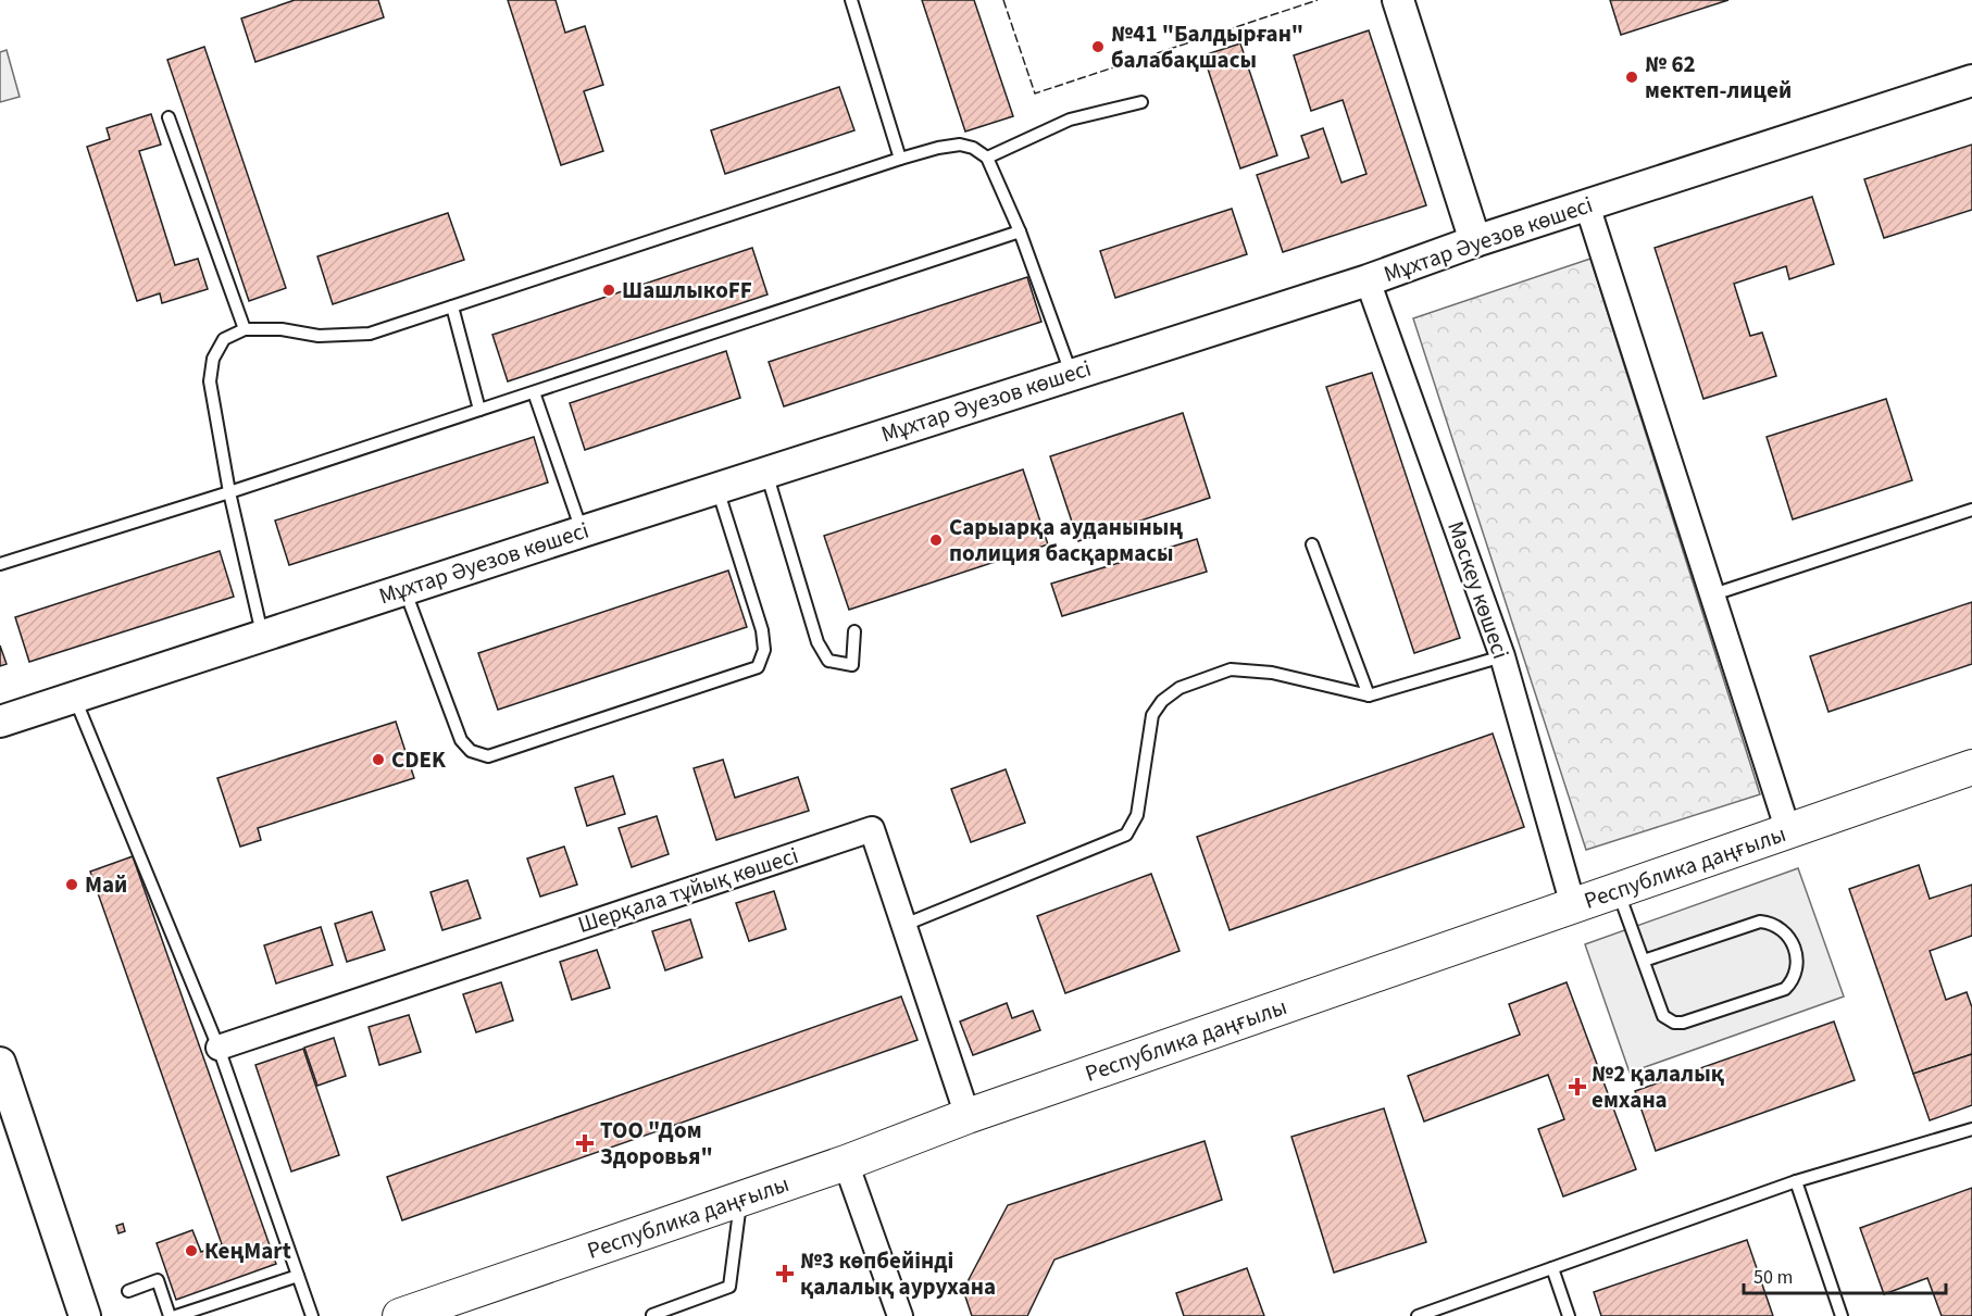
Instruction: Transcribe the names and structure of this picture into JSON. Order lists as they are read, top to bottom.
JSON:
{
  "streets": {
    "main road": ["Республика даңғылы"],
    "street": ["Мұхтар Әуезов көшесі", "Мәскеу көшесі", "Шерқала тұйық көшесі"]
  },
  "crossings": [
    ["Мұхтар Әуезов көшесі", "Мәскеу көшесі"],
    ["Мәскеу көшесі", "Республика даңғылы"],
    ["Республика даңғылы", "Шерқала тұйық көшесі"]
  ],
  "places": {
    "other": [
      "№41 \"Балдырған\" балабақшасы",
      "№ 62 мектеп-лицей",
      "ШашлыкoFF",
      "Сарыарқа ауданының полиция басқармасы",
      "CDEK",
      "Май",
      "КеңMart"
    ],
    "health": ["№2 қалалық емхана", "ТОО \"Дом Здоровья\"", "№3 көпбейінді қалалық аурухана"]
  },
  "scale_bar": "50 m"
}
